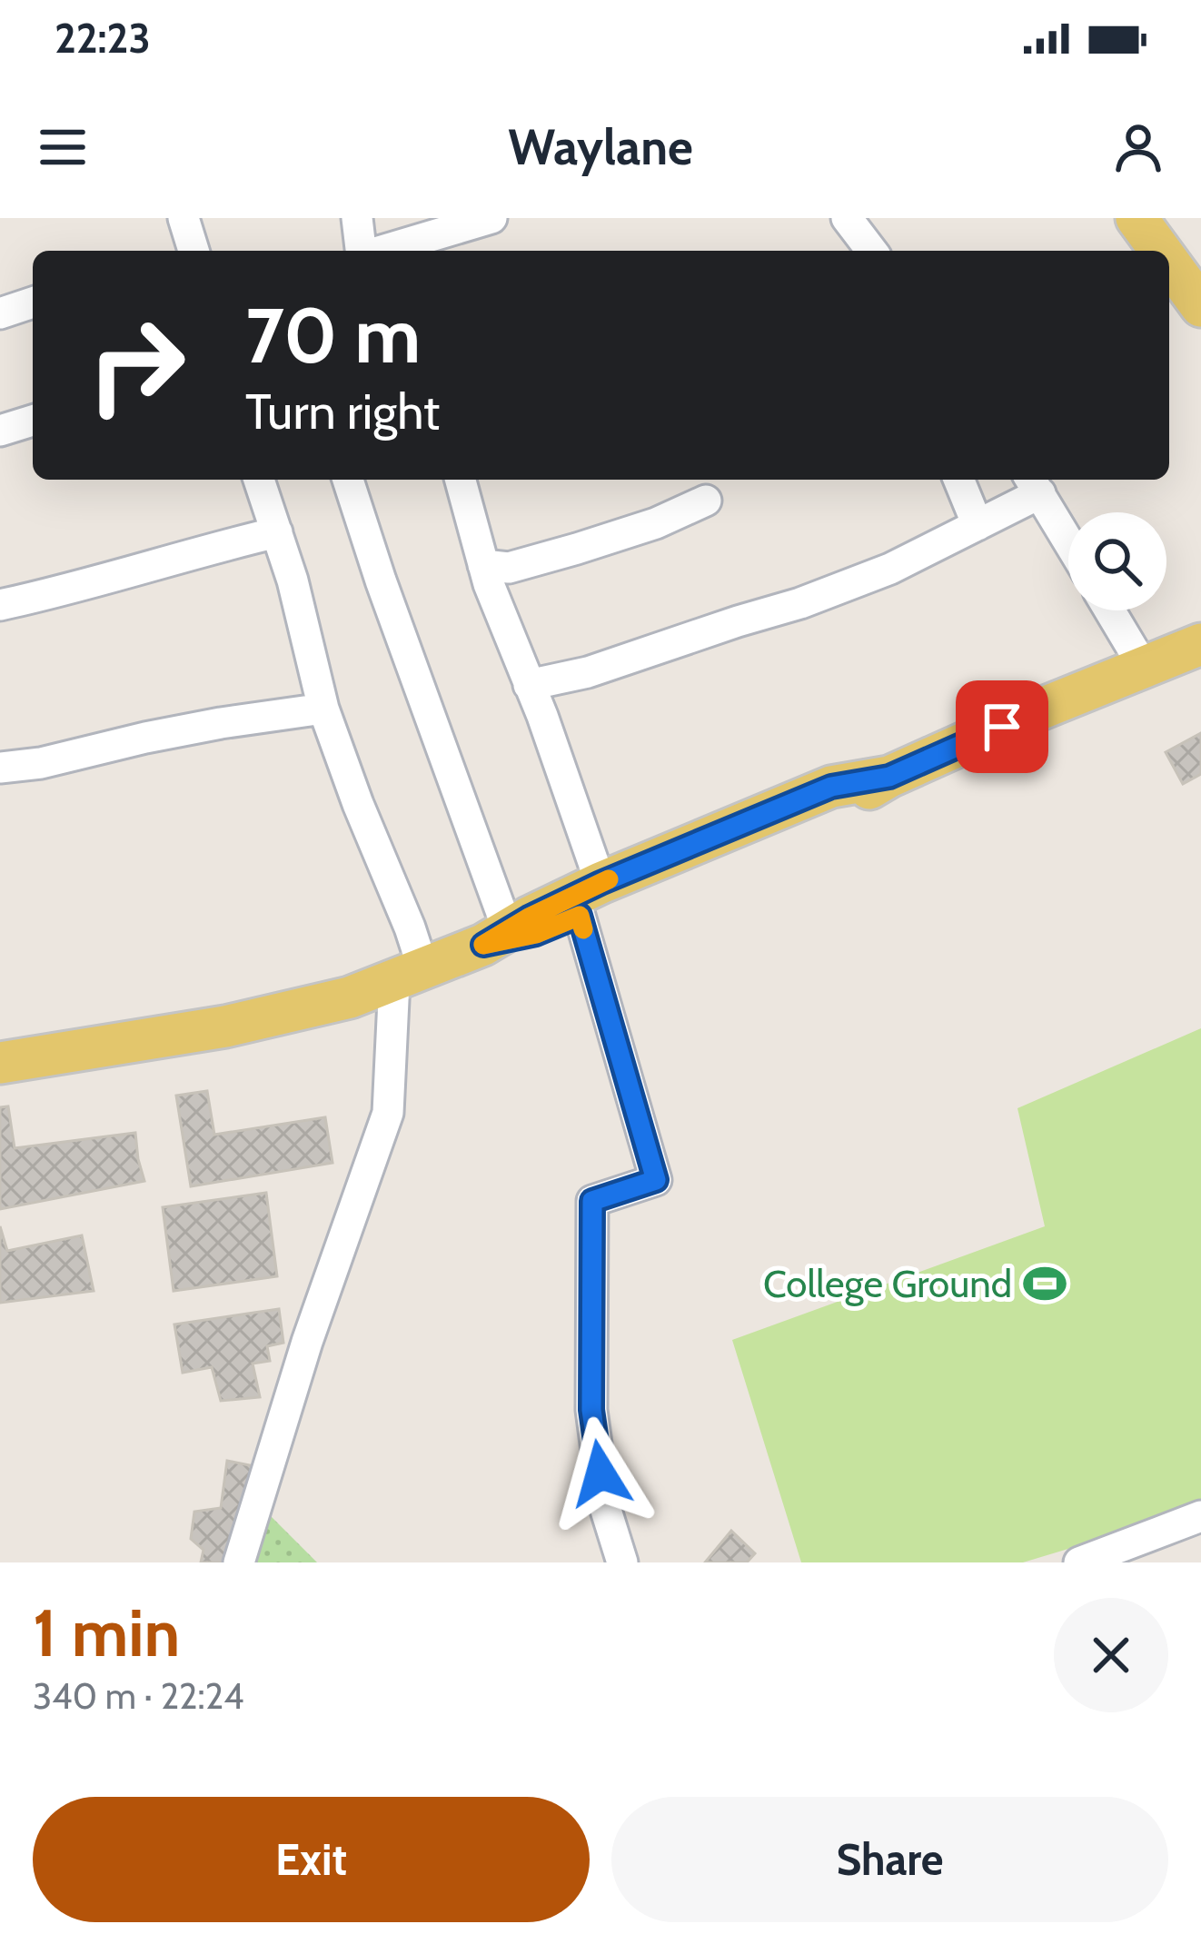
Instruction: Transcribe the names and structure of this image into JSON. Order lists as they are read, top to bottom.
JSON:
{
  "places": {
    "sports": ["College Ground"]
  },
  "page": {
    "status": "22:23",
    "header": "Waylane",
    "turn": ["70 m", "Turn right"],
    "heading": ["1 min", "340 m · 22:24"],
    "buttons": ["Exit", "Share"]
  }
}
